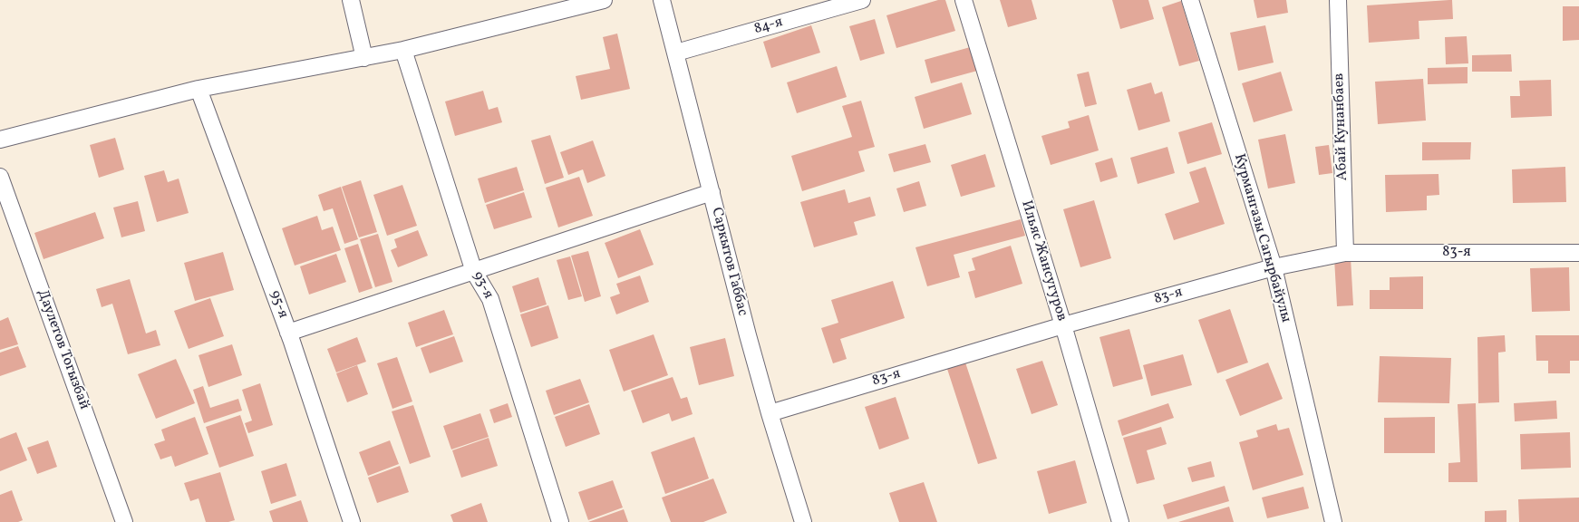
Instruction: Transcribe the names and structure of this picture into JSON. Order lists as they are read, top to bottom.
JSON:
{
  "streets": {
    "street": [
      "84-я",
      "Абай Кунанбаев",
      "Курмангазы Сагырбайулы",
      "83-я",
      "Ильяс Жансугуров",
      "Саркытов Габбас",
      "93-я",
      "95-я",
      "Даулетов Тогызбай"
    ]
  },
  "crossings": [
    ["84-я", "Саркытов Габбас"],
    ["Абай Кунанбаев", "83-я"],
    ["Курмангазы Сагырбайулы", "83-я"],
    ["83-я", "Ильяс Жансугуров"],
    ["83-я", "Саркытов Габбас"]
  ]
}
